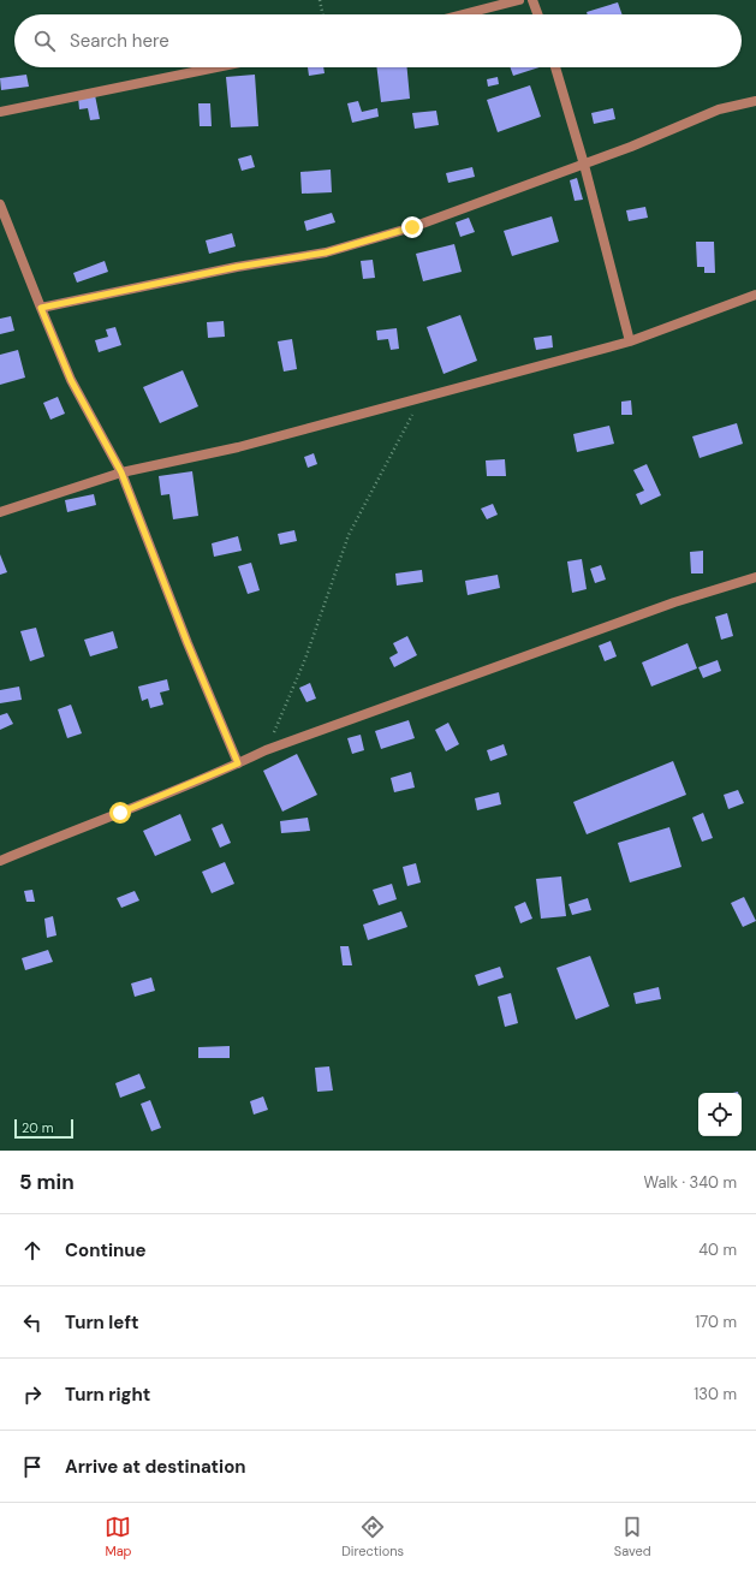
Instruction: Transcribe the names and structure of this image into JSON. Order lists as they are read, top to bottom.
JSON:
{
  "scale_bar": "20 m",
  "page": {
    "search": "Search here",
    "scale": "20 m",
    "heading": ["5 min", "Walk · 340 m"],
    "list": [
      ["Continue", "40 m"],
      ["Turn left", "170 m"],
      ["Turn right", "130 m"],
      "Arrive at destination"
    ],
    "nav": ["Map", "Directions", "Saved"]
  }
}
